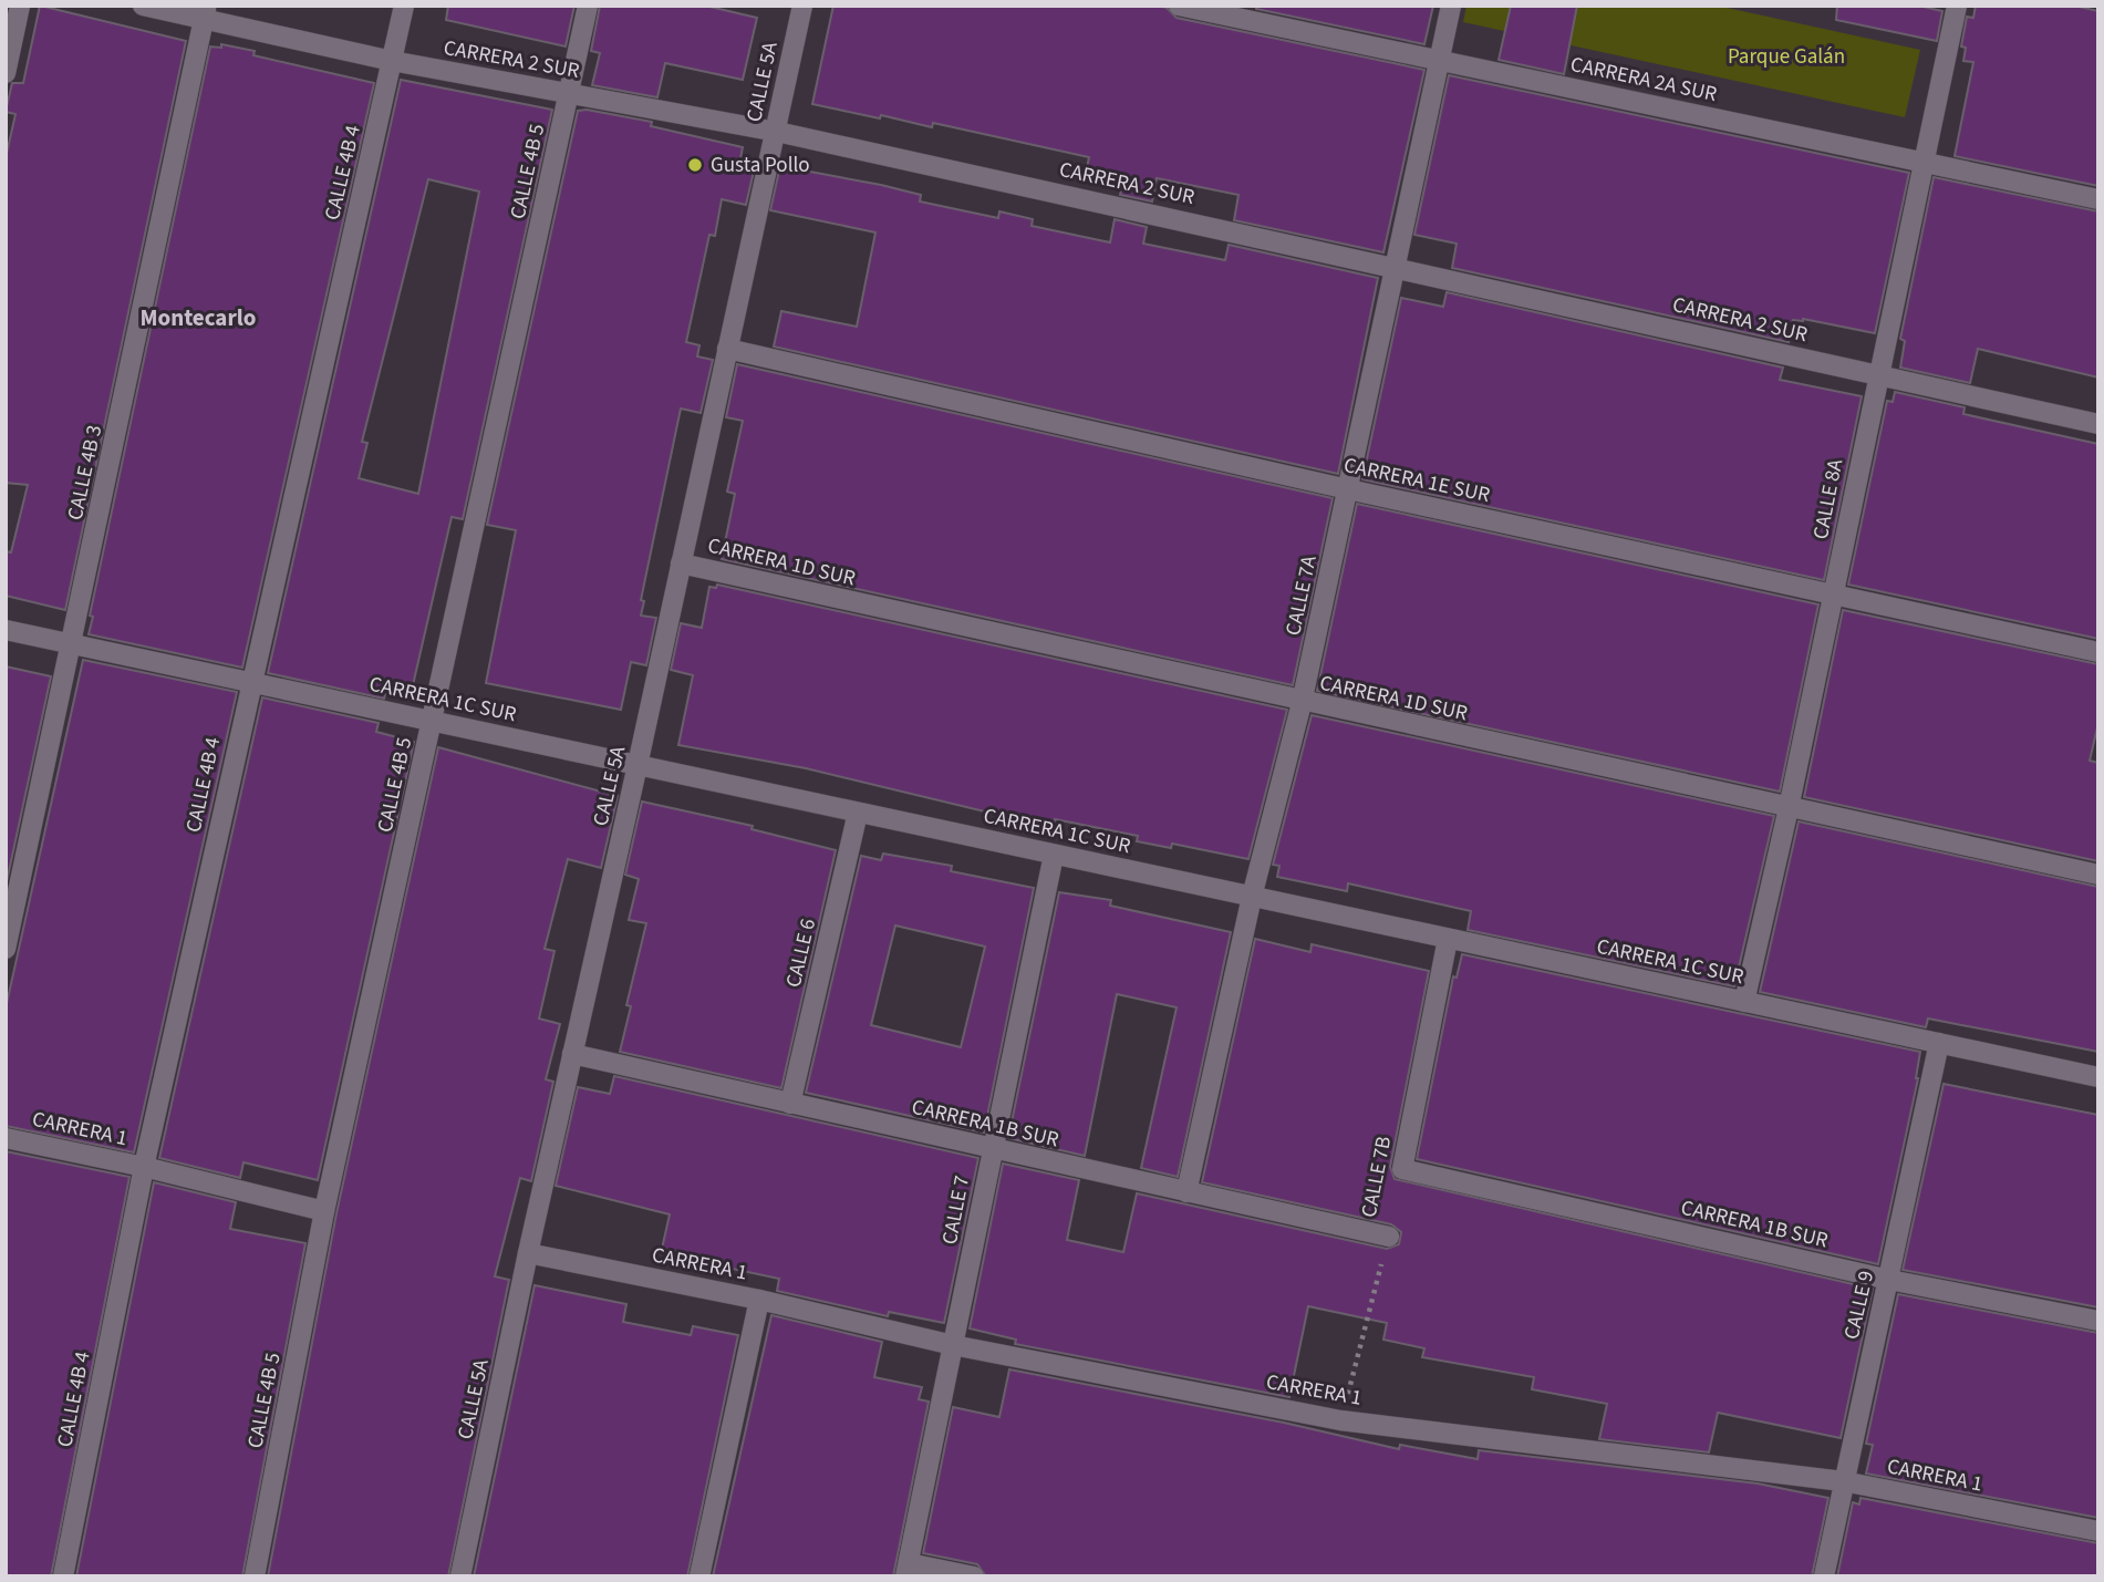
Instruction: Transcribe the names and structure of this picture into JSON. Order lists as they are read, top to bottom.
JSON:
{
  "streets": {
    "street": [
      "CARRERA 2 SUR",
      "CARRERA 2A SUR",
      "CALLE 5A",
      "CALLE 4B 5",
      "CALLE 4B 4",
      "CALLE 4B 3",
      "CARRERA 1E SUR",
      "CALLE 8A",
      "CARRERA 1D SUR",
      "CALLE 7A",
      "CARRERA 1C SUR",
      "CALLE 6",
      "CARRERA 1B SUR",
      "CARRERA 1",
      "CALLE 7B",
      "CALLE 7",
      "CALLE 9"
    ]
  },
  "crossings": [
    ["CARRERA 2 SUR", "CALLE 5A"],
    ["CARRERA 2 SUR", "CALLE 4B 5"],
    ["CARRERA 2 SUR", "CALLE 4B 4"],
    ["CARRERA 2 SUR", "CALLE 4B 3"],
    ["CARRERA 2 SUR", "CALLE 8A"],
    ["CARRERA 2 SUR", "CALLE 7A"],
    ["CARRERA 2A SUR", "CALLE 8A"],
    ["CARRERA 2A SUR", "CALLE 7A"],
    ["CALLE 5A", "CARRERA 1E SUR"],
    ["CALLE 5A", "CARRERA 1D SUR"],
    ["CALLE 5A", "CARRERA 1C SUR"],
    ["CALLE 5A", "CARRERA 1B SUR"],
    ["CALLE 5A", "CARRERA 1"],
    ["CALLE 4B 5", "CARRERA 1C SUR"],
    ["CALLE 4B 5", "CARRERA 1"],
    ["CALLE 4B 4", "CARRERA 1C SUR"],
    ["CALLE 4B 4", "CARRERA 1"],
    ["CALLE 4B 3", "CARRERA 1C SUR"],
    ["CARRERA 1E SUR", "CALLE 8A"],
    ["CARRERA 1E SUR", "CALLE 7A"],
    ["CALLE 8A", "CARRERA 1D SUR"],
    ["CALLE 8A", "CARRERA 1C SUR"],
    ["CARRERA 1D SUR", "CALLE 7A"],
    ["CALLE 7A", "CARRERA 1C SUR"],
    ["CALLE 7A", "CARRERA 1B SUR"],
    ["CARRERA 1C SUR", "CALLE 6"],
    ["CARRERA 1C SUR", "CALLE 7B"],
    ["CARRERA 1C SUR", "CALLE 7"],
    ["CARRERA 1C SUR", "CALLE 9"],
    ["CALLE 6", "CARRERA 1B SUR"],
    ["CARRERA 1B SUR", "CALLE 7B"],
    ["CARRERA 1B SUR", "CALLE 7"],
    ["CARRERA 1B SUR", "CALLE 9"],
    ["CARRERA 1", "CALLE 7B"],
    ["CARRERA 1", "CALLE 7"],
    ["CARRERA 1", "CALLE 9"]
  ],
  "districts": ["Montecarlo"],
  "parks": ["Parque Galán"],
  "places": ["Gusta Pollo"]
}
